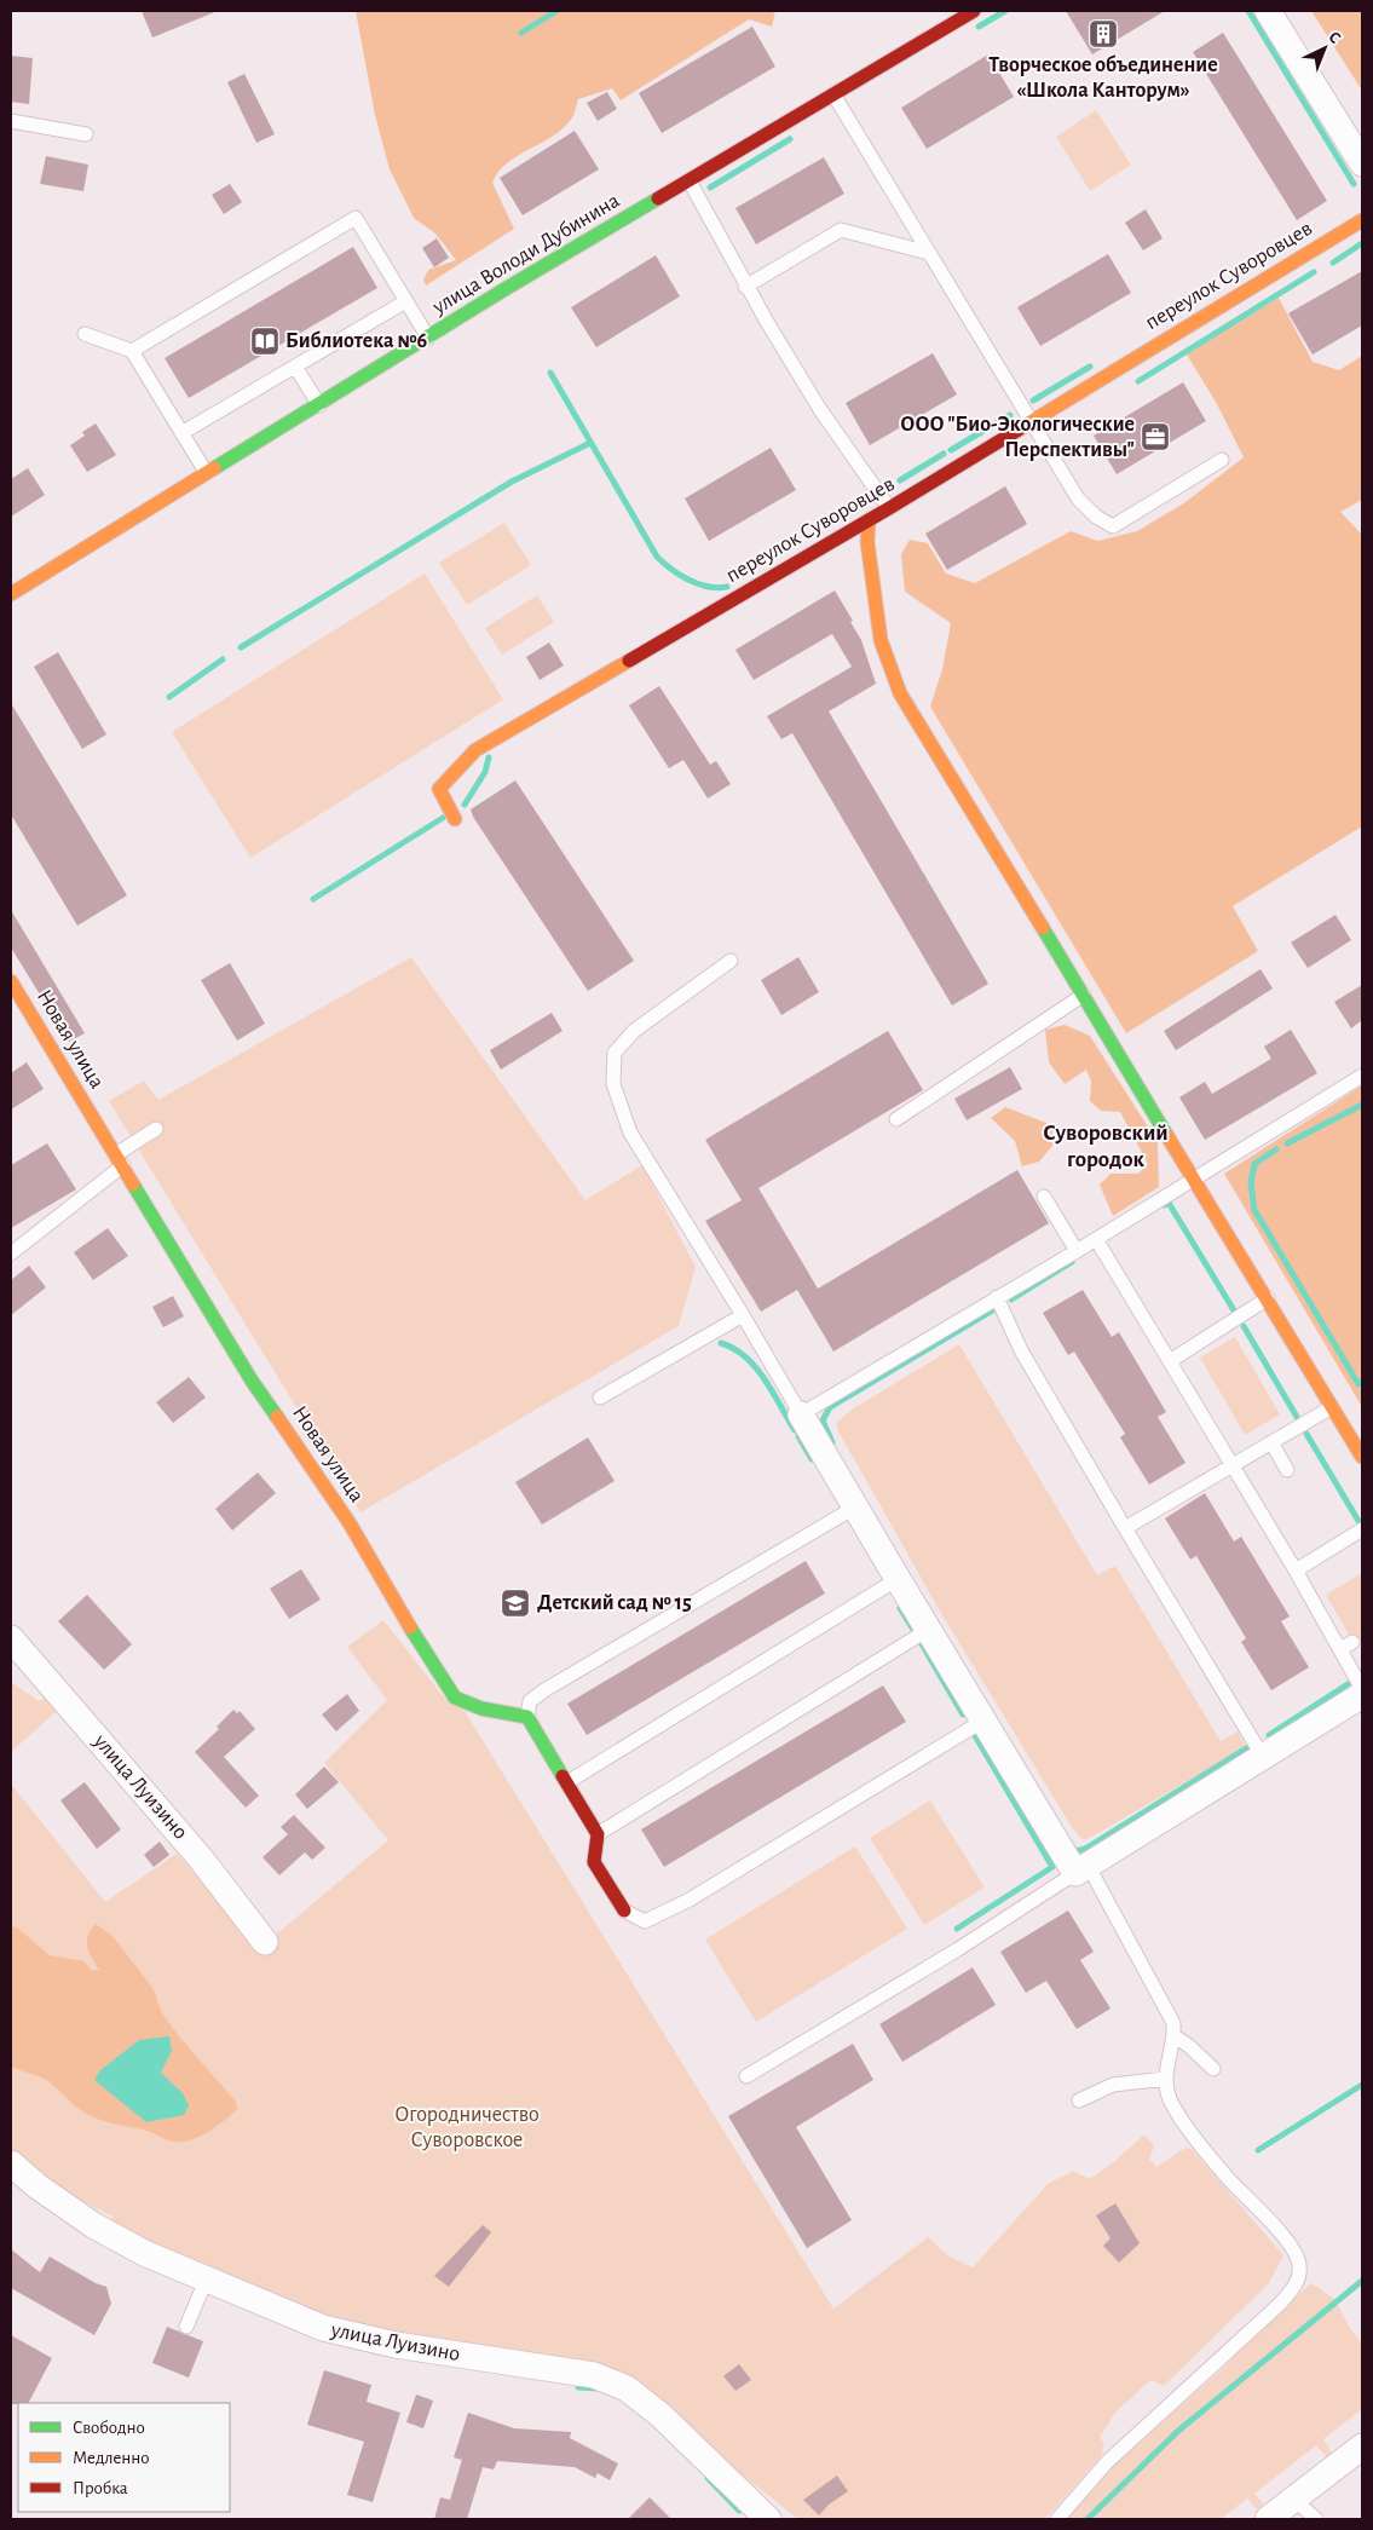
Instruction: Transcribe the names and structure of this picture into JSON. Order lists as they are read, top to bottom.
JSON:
{
  "streets": {
    "street": [
      "улица Володи Дубинина",
      "переулок Суворовцев",
      "Новая улица",
      "улица Луизино"
    ]
  },
  "districts": ["Суворовский городок"],
  "parks": ["Огородничество Суворовское"],
  "places": {
    "building": ["Творческое объединение «Школа Канторум»"],
    "library": ["Библиотека №6"],
    "office": ["ООО \"Био-Экологические Перспективы\""],
    "school or university": ["Детский сад № 15"]
  },
  "legend": ["Свободно", "Медленно", "Пробка"],
  "north": "top right"
}
